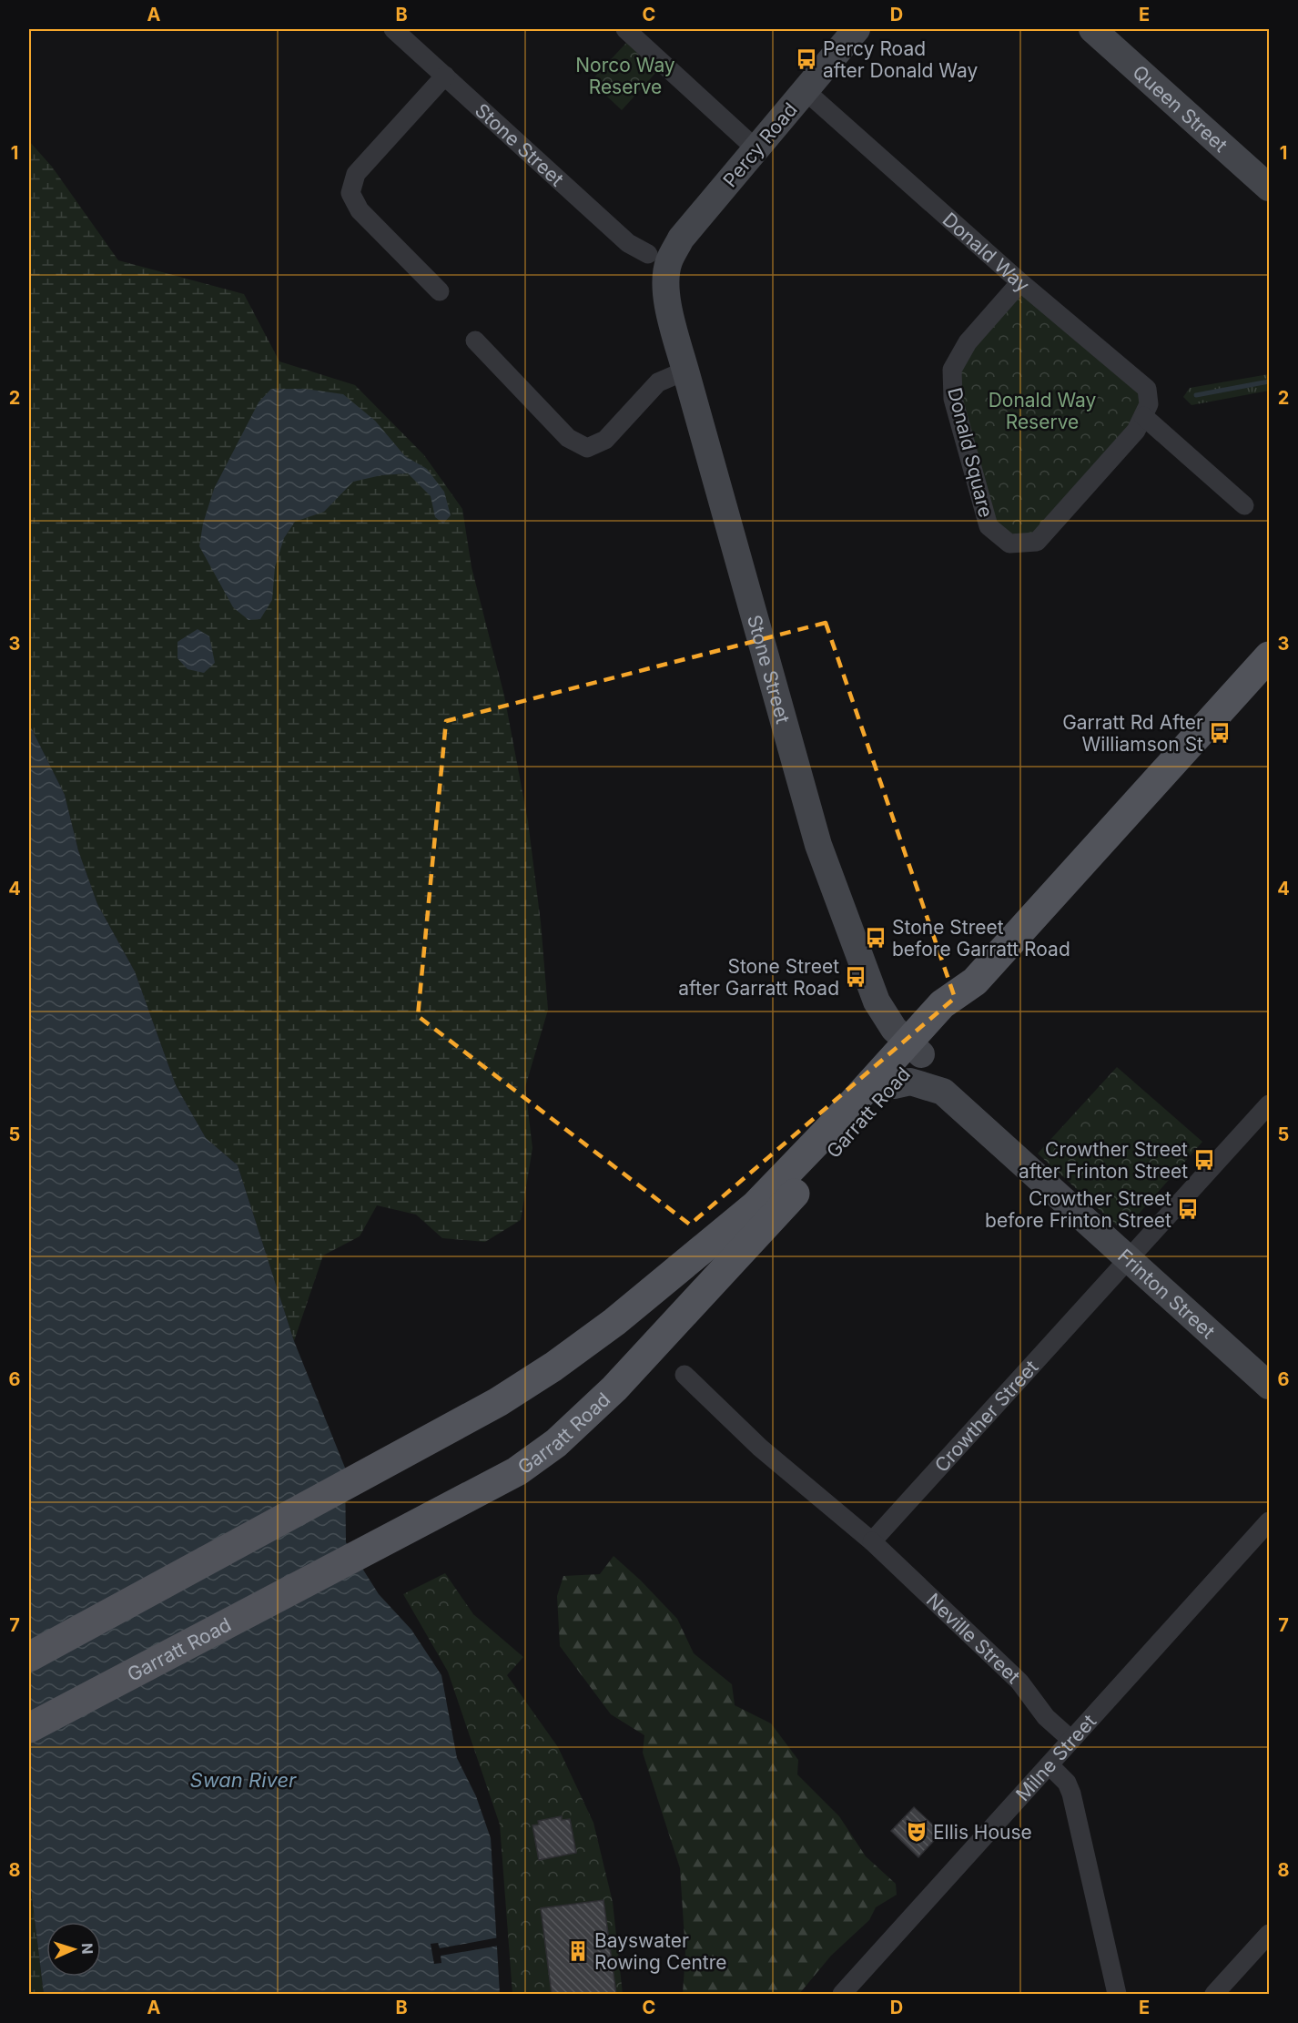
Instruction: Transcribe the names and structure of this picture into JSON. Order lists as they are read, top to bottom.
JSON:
{
  "streets": {
    "main road": ["Garratt Road"],
    "street": [
      "Queen Street",
      "Stone Street",
      "Percy Road",
      "Donald Way",
      "Donald Square",
      "Frinton Street",
      "Crowther Street",
      "Neville Street",
      "Milne Street"
    ]
  },
  "crossings": [
    ["Stone Street", "Percy Road"],
    ["Stone Street", "Garratt Road"],
    ["Stone Street", "Frinton Street"],
    ["Percy Road", "Donald Way"],
    ["Donald Way", "Donald Square"],
    ["Garratt Road", "Frinton Street"],
    ["Frinton Street", "Crowther Street"],
    ["Crowther Street", "Neville Street"],
    ["Neville Street", "Milne Street"]
  ],
  "water": ["Swan River"],
  "parks": ["Norco Way Reserve", "Donald Way Reserve"],
  "places": {
    "bus stop": [
      "Percy Road after Donald Way",
      "Garratt Rd After Williamson St",
      "Stone Street before Garratt Road",
      "Stone Street after Garratt Road",
      "Crowther Street after Frinton Street",
      "Crowther Street before Frinton Street"
    ],
    "theatre": ["Ellis House"],
    "building": ["Bayswater Rowing Centre"]
  },
  "north": "right",
  "grid": {
    "columns": [
      "A",
      "B",
      "C",
      "D",
      "E"
    ],
    "rows": [
      "1",
      "2",
      "3",
      "4",
      "5",
      "6",
      "7",
      "8"
    ]
  }
}
